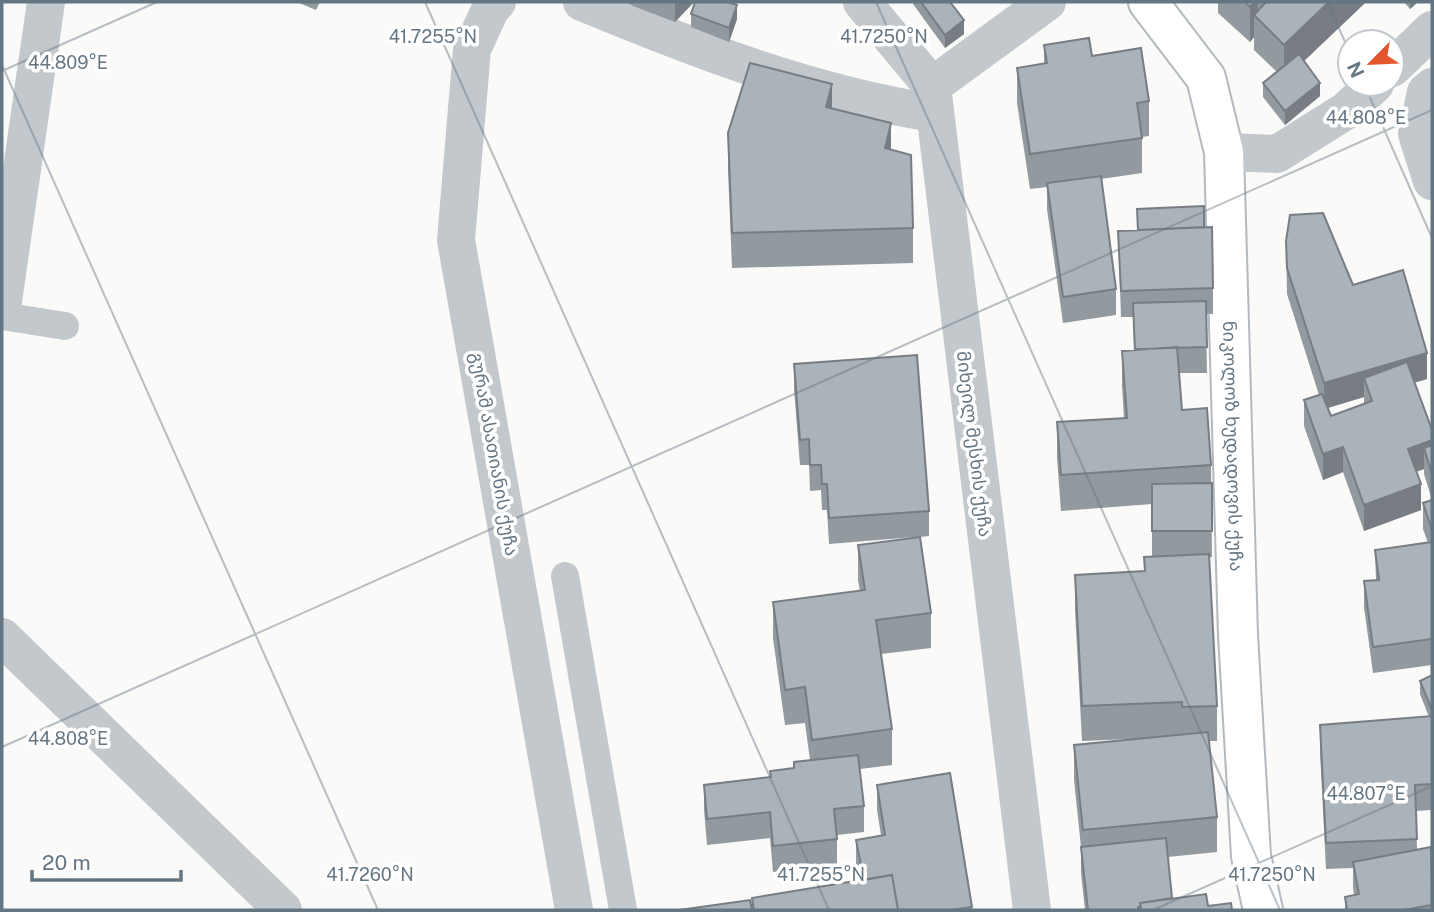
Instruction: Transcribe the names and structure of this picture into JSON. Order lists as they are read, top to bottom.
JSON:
{
  "streets": {
    "main road": ["ნიკოლოზ ხუდადოვის ქუჩა"],
    "street": ["მიხეილ მესხის ქუჩა", "გურამ ასათიანის ქუჩა"]
  },
  "scale_bar": "20 m",
  "north": "bottom left",
  "coordinates": [
    "41.7255°N",
    "41.7250°N",
    "44.809°E",
    "44.808°E",
    "44.807°E",
    "41.7260°N"
  ]
}
